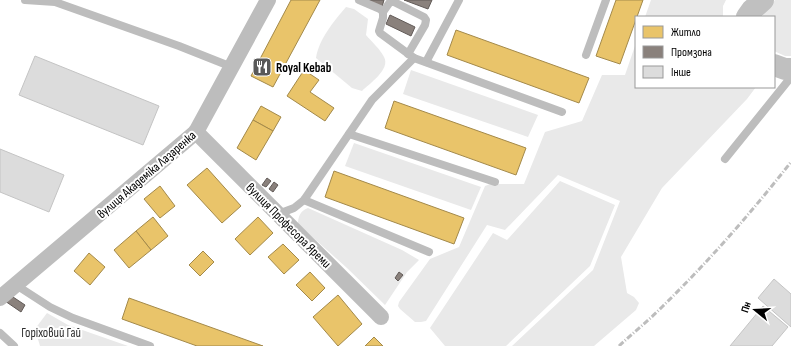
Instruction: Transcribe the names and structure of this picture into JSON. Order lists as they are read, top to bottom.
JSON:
{
  "streets": {
    "street": ["вулиця Академіка Лазаренка", "вулиця Професора Яреми"]
  },
  "crossings": [
    ["вулиця Академіка Лазаренка", "вулиця Професора Яреми"]
  ],
  "parks": ["Горіховий Гай"],
  "places": {
    "restaurant": ["Royal Kebab"]
  },
  "legend": ["Житло", "Промзона", "Інше"],
  "north": "left"
}
